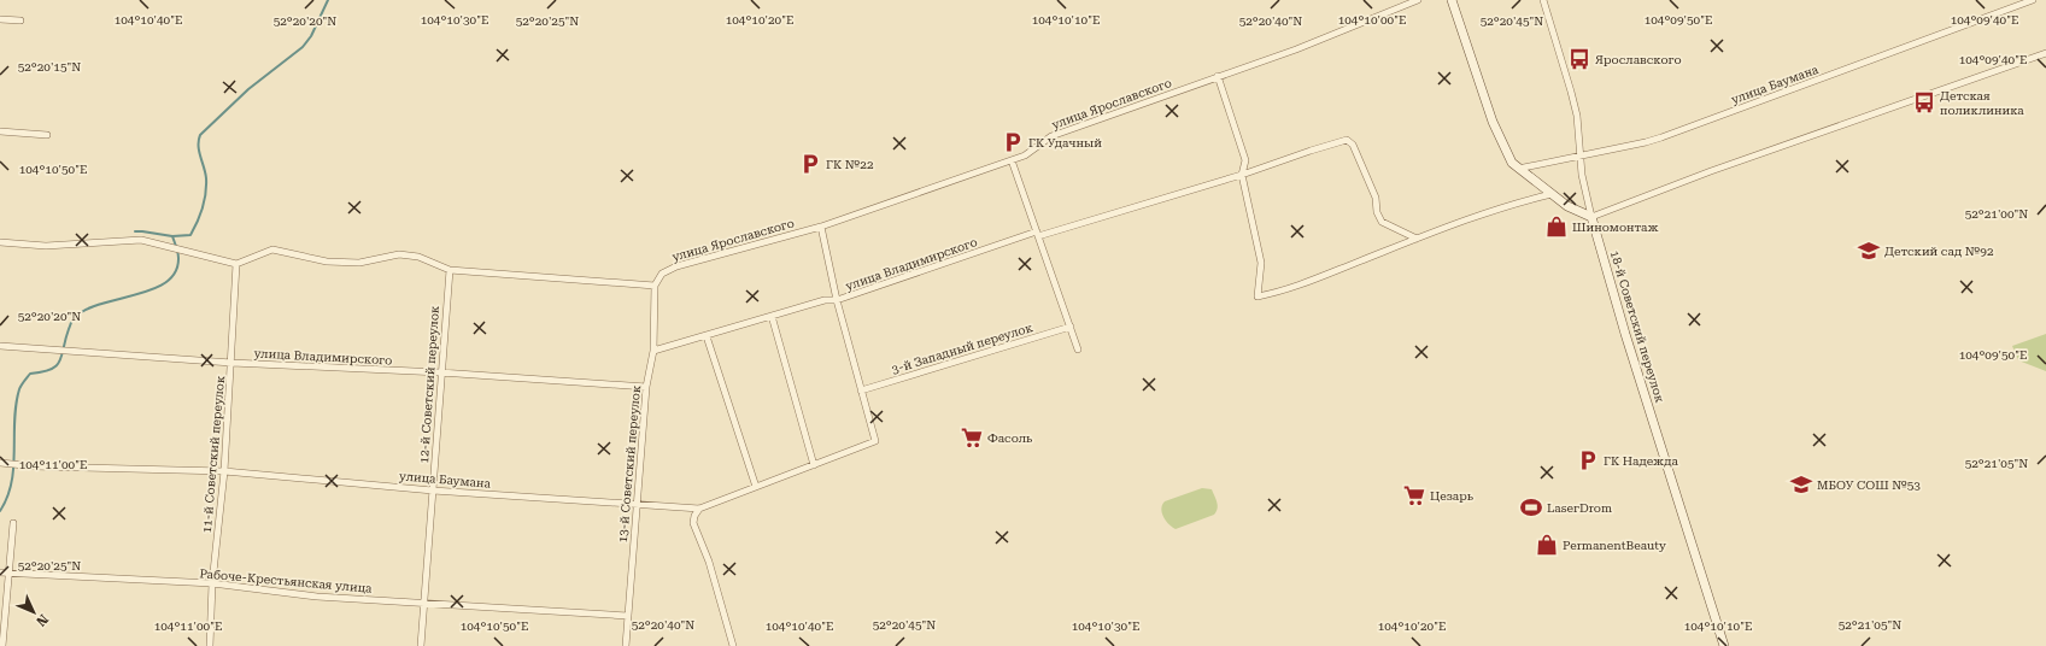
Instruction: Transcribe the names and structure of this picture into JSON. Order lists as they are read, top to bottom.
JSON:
{
  "streets": {
    "street": [
      "улица Баумана",
      "улица Ярославского",
      "улица Владимирского",
      "18-й Советский переулок",
      "3-й Западный переулок",
      "12-й Советский переулок",
      "11-й Советский переулок",
      "13-й Советский переулок",
      "Рабоче-Крестьянская улица"
    ]
  },
  "crossings": [
    ["улица Баумана", "3-й Западный переулок"],
    ["улица Баумана", "12-й Советский переулок"],
    ["улица Баумана", "11-й Советский переулок"],
    ["улица Баумана", "13-й Советский переулок"],
    ["улица Ярославского", "13-й Советский переулок"],
    ["улица Владимирского", "12-й Советский переулок"],
    ["улица Владимирского", "11-й Советский переулок"],
    ["улица Владимирского", "13-й Советский переулок"],
    ["12-й Советский переулок", "Рабоче-Крестьянская улица"],
    ["11-й Советский переулок", "Рабоче-Крестьянская улица"],
    ["13-й Советский переулок", "Рабоче-Крестьянская улица"]
  ],
  "places": {
    "bus stop": ["Ярославского", "Детская поликлиника"],
    "parking": ["ГК Удачный", "ГК №22", "ГК Надежда"],
    "shop": ["Шиномонтаж", "PermanentBeauty"],
    "school or university": ["Детский сад №92", "МБОУ СОШ №53"],
    "supermarket": ["Фасоль", "Цезарь"],
    "sports": ["LaseгDrom"]
  },
  "north": "bottom right",
  "coordinates": [
    "104°09'40\"E",
    "104°10'40\"E",
    "104°10'30\"E",
    "104°10'10\"E",
    "104°09'50\"E",
    "104°10'20\"E",
    "104°10'00\"E",
    "52°20'20\"N",
    "52°20'25\"N",
    "52°20'40\"N",
    "52°20'45\"N",
    "52°20'15\"N",
    "104°10'50\"E",
    "52°21'00\"N",
    "52°21'05\"N",
    "104°11'00\"E"
  ]
}
